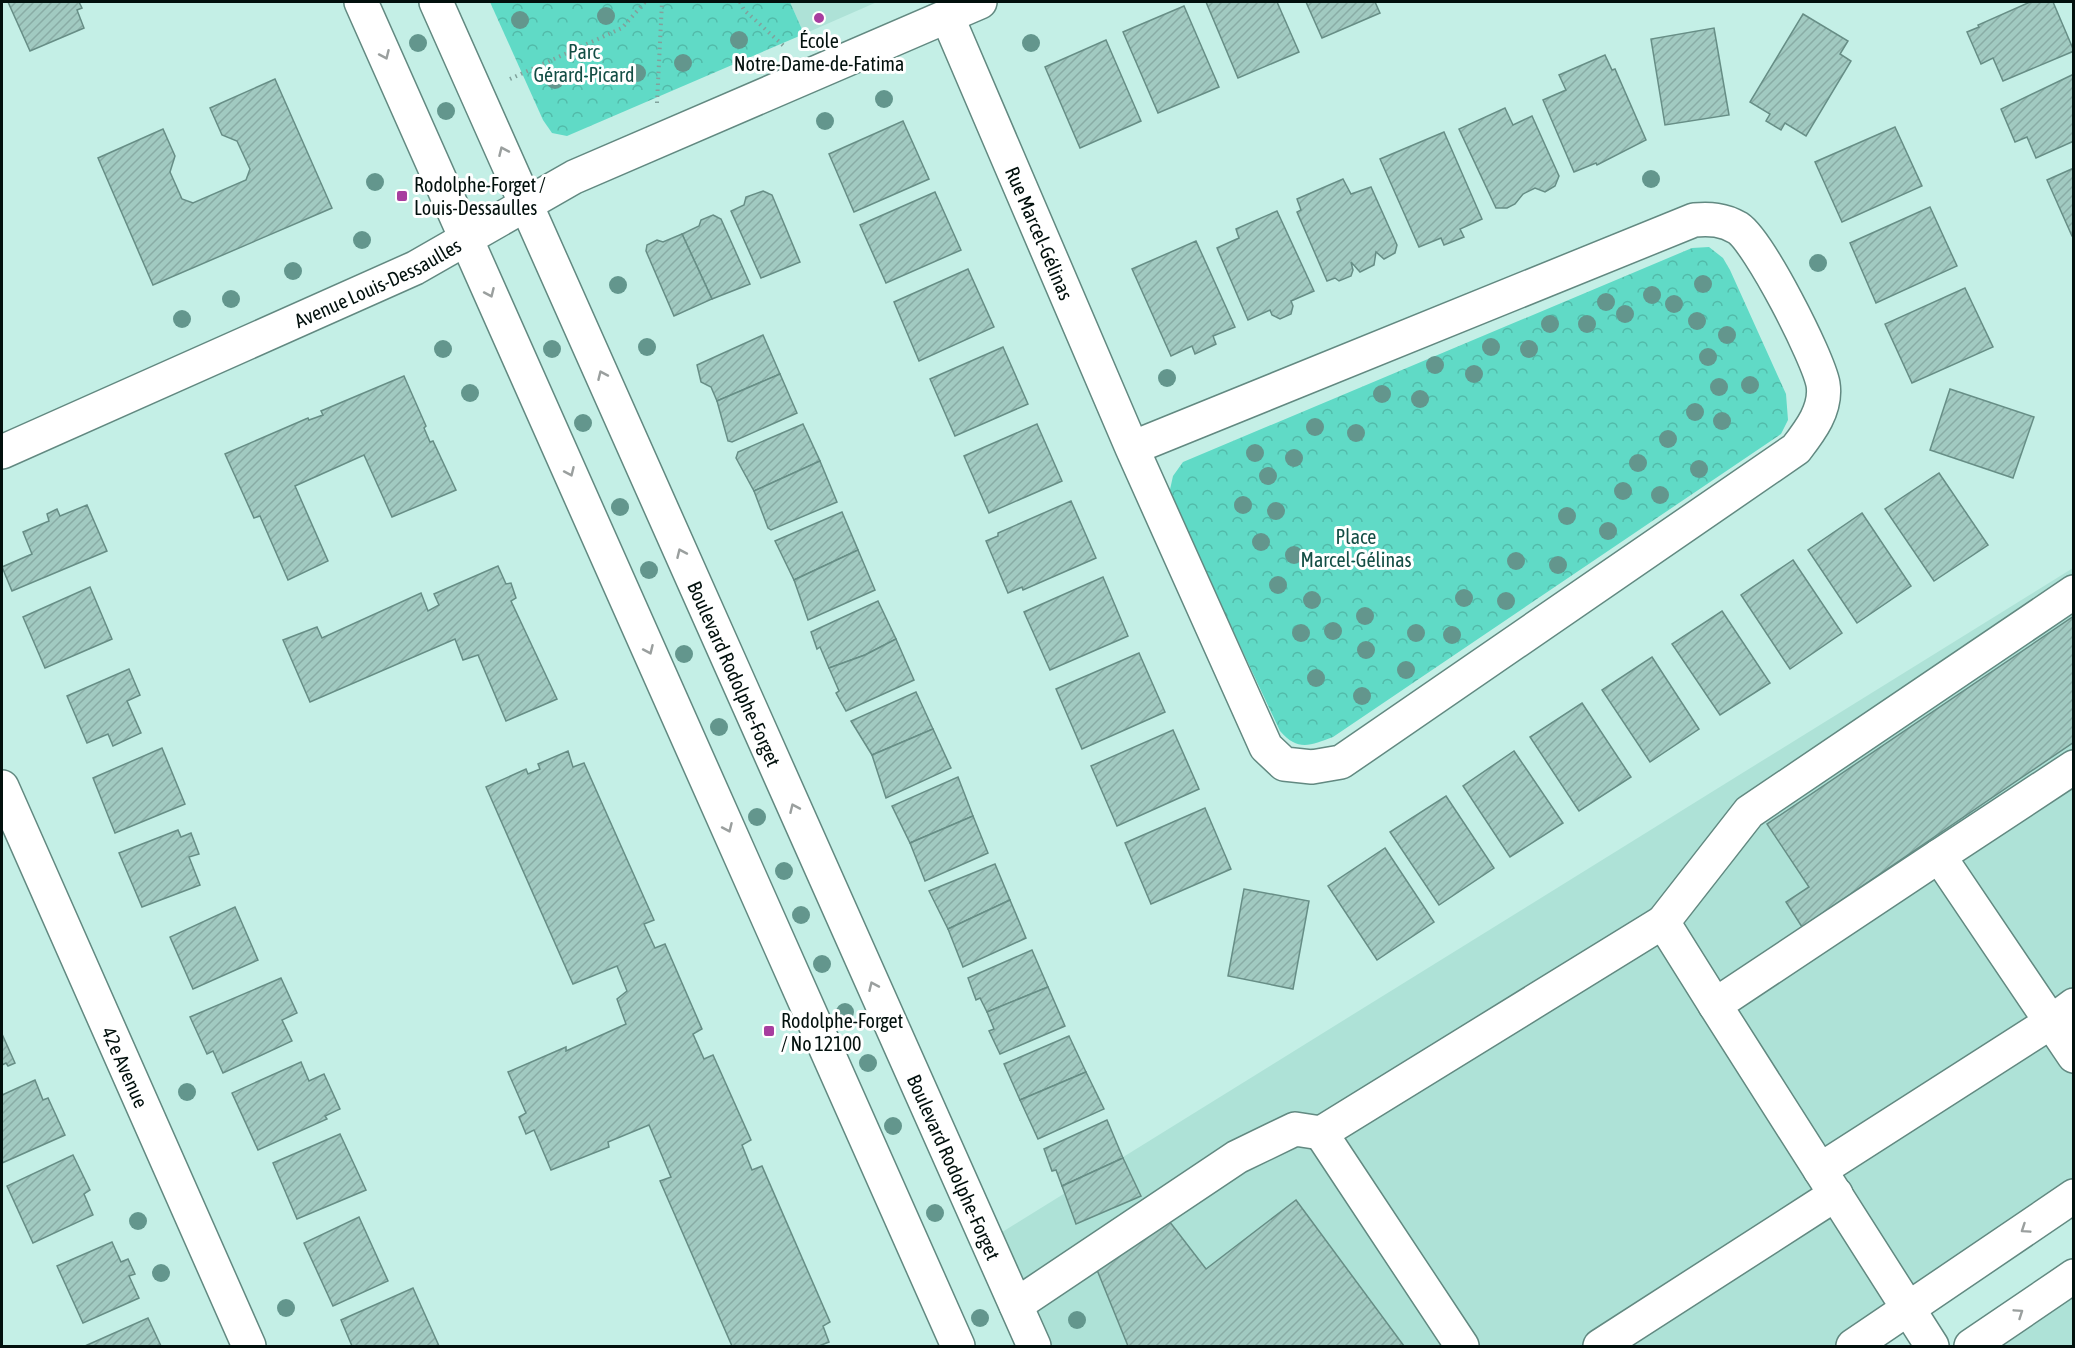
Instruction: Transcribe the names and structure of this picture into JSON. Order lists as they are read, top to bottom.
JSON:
{
  "streets": {
    "street": [
      "Rue Marcel-Gélinas",
      "Avenue Louis-Dessaulles",
      "Boulevard Rodolphe-Forget",
      "42e Avenue"
    ]
  },
  "crossings": [
    ["Rue Marcel-Gélinas", "Avenue Louis-Dessaulles"],
    ["Avenue Louis-Dessaulles", "Boulevard Rodolphe-Forget"]
  ],
  "parks": ["Parc Gérard-Picard", "Place Marcel-Gélinas"],
  "places": {
    "other": ["École Notre-Dame-de-Fatima"],
    "transit": ["Rodolphe-Forget / Louis-Dessaulles", "Rodolphe-Forget / No 12100"]
  }
}
